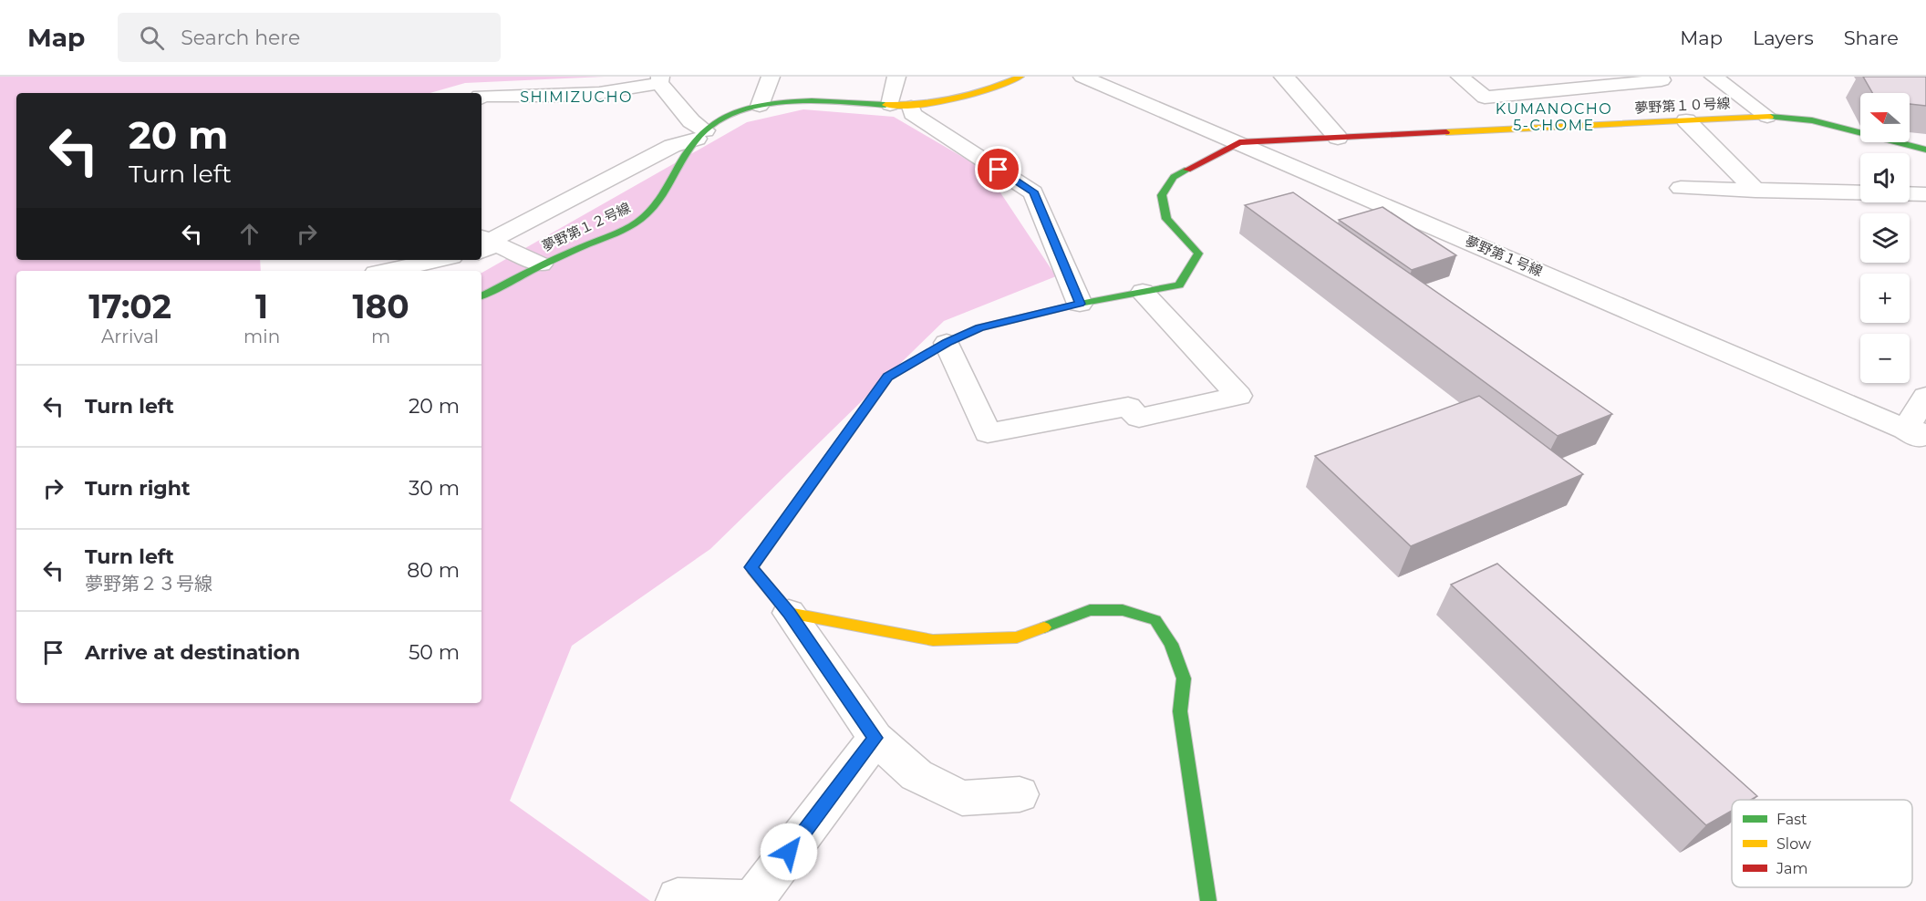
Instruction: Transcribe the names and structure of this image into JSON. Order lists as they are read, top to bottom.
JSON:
{
  "streets": {
    "street": ["夢野第１０号線", "夢野第１２号線", "夢野第１号線"]
  },
  "crossings": [
    ["夢野第１０号線", "夢野第１号線"]
  ],
  "districts": ["SHIMIZUCHO", "KUMANOCHO 5-CHOME"],
  "legend": ["Fast", "Slow", "Jam"],
  "north": "left",
  "page": {
    "header": "Map",
    "search": "Search here",
    "nav": ["Map", "Layers", "Share"],
    "map_buttons": ["+", "−"],
    "turn": ["20 m", "Turn left"],
    "eta": [
      "17:02",
      "Arrival",
      "1",
      "min",
      "180",
      "m"
    ],
    "list": [
      {
        "name": "Turn left",
        "value": "20 m"
      },
      {
        "name": "Turn right",
        "value": "30 m"
      },
      {
        "name": "Turn left",
        "note": "夢野第２３号線",
        "value": "80 m"
      },
      {
        "name": "Arrive at destination",
        "value": "50 m"
      }
    ]
  }
}
